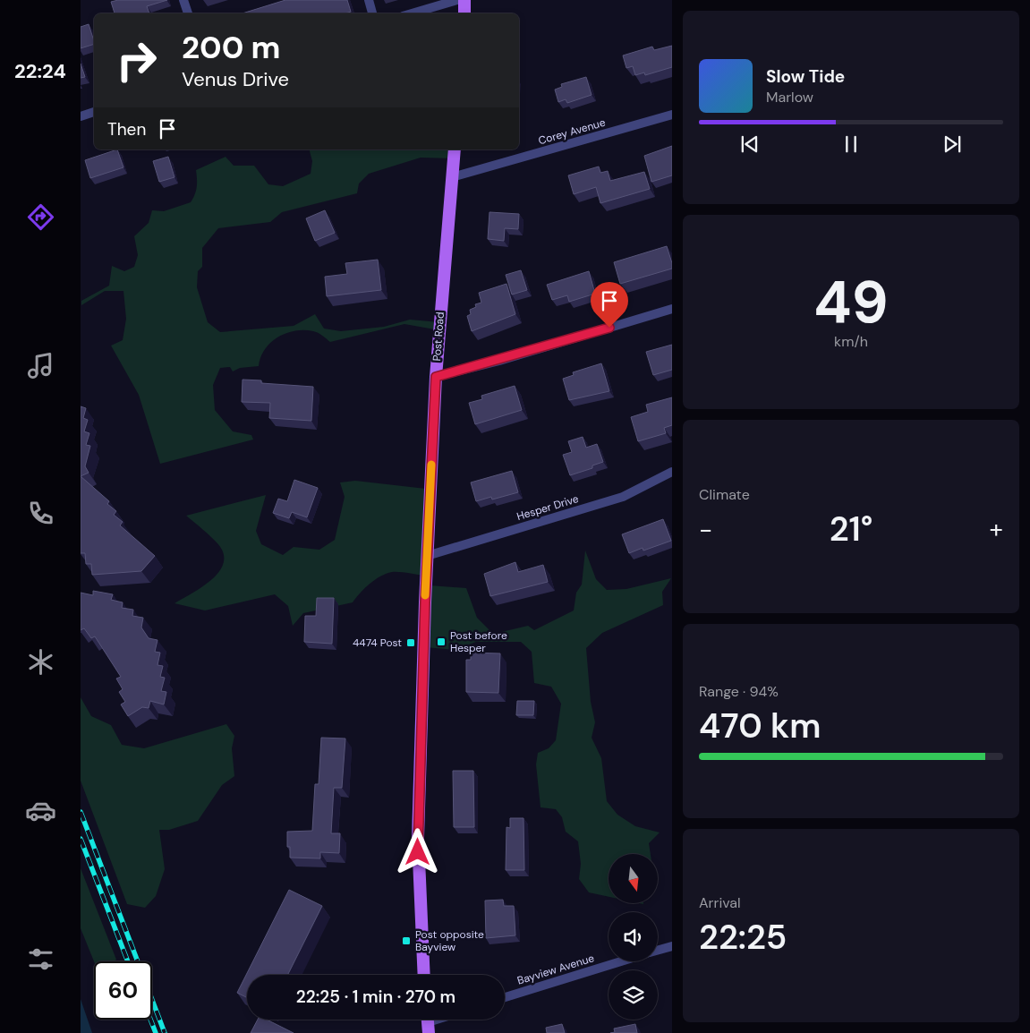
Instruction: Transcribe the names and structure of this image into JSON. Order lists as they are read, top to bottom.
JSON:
{
  "streets": {
    "main road": ["Post Road"],
    "street": ["Corey Avenue", "Hesper Drive", "Bayview Avenue"]
  },
  "crossings": [
    ["Corey Avenue", "Post Road"],
    ["Post Road", "Hesper Drive"]
  ],
  "places": {
    "transit": ["Post before Hesper", "4474 Post", "Post opposite Bayview"]
  },
  "north": "bottom",
  "page": {
    "tabs": "22:24",
    "turn": ["200 m", "Venus Drive"],
    "song": ["Slow Tide", "Marlow"],
    "then": "Then",
    "tile": [
      ["49", "km/h"],
      "Climate",
      ["Range · 94%", "470 km"],
      ["Arrival", "22:25"]
    ],
    "heat": ["−", "21°", "+"],
    "limit": "60",
    "trip": "22:25 · 1 min · 270 m"
  }
}
